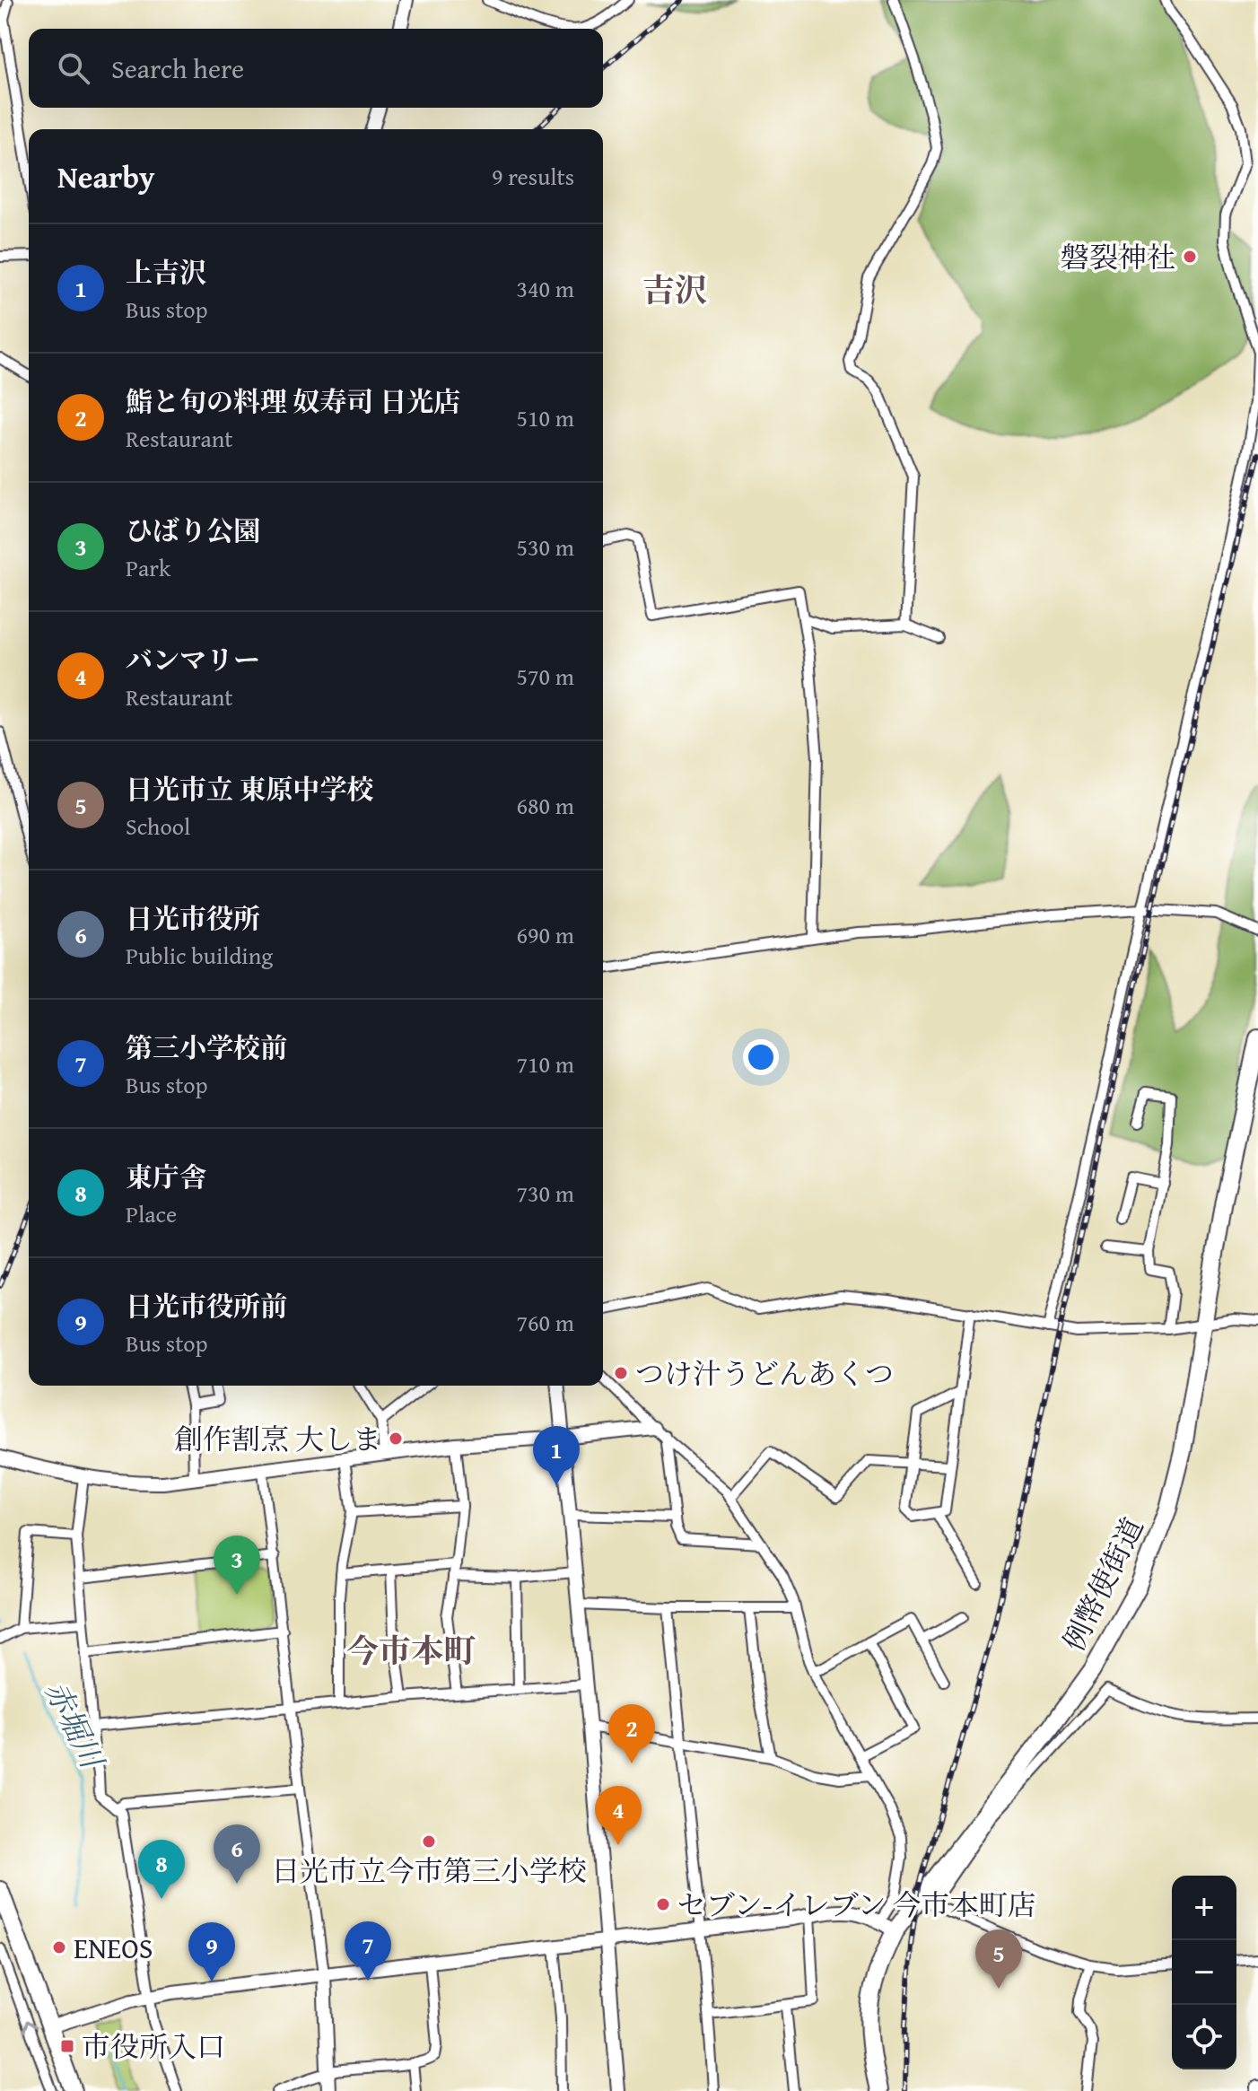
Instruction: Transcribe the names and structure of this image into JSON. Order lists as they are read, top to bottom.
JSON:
{
  "streets": {
    "highway": ["例幣使街道"]
  },
  "districts": ["吉沢", "今市本町"],
  "water": ["赤堀川"],
  "places": {
    "other": [
      "磐裂神社",
      "つけ汁うどんあくつ",
      "創作割烹 大しま",
      "日光市立今市第三小学校",
      "セブン-イレブン 今市本町店",
      "ENEOS"
    ],
    "transit": ["市役所入口"]
  },
  "page": {
    "search": "Search here",
    "heading": ["Nearby", "9 results"],
    "list": [
      {
        "mark": "1",
        "name": "上吉沢",
        "note": "Bus stop",
        "value": "340 m"
      },
      {
        "mark": "2",
        "name": "鮨と旬の料理 奴寿司 日光店",
        "note": "Restaurant",
        "value": "510 m"
      },
      {
        "mark": "3",
        "name": "ひばり公園",
        "note": "Park",
        "value": "530 m"
      },
      {
        "mark": "4",
        "name": "バンマリー",
        "note": "Restaurant",
        "value": "570 m"
      },
      {
        "mark": "5",
        "name": "日光市立 東原中学校",
        "note": "School",
        "value": "680 m"
      },
      {
        "mark": "6",
        "name": "日光市役所",
        "note": "Public building",
        "value": "690 m"
      },
      {
        "mark": "7",
        "name": "第三小学校前",
        "note": "Bus stop",
        "value": "710 m"
      },
      {
        "mark": "8",
        "name": "東庁舎",
        "note": "Place",
        "value": "730 m"
      },
      {
        "mark": "9",
        "name": "日光市役所前",
        "note": "Bus stop",
        "value": "760 m"
      }
    ],
    "pins": [
      "1",
      "3",
      "2",
      "4",
      "6",
      "8",
      "7",
      "9",
      "5"
    ],
    "map_buttons": ["+", "−"]
  }
}
